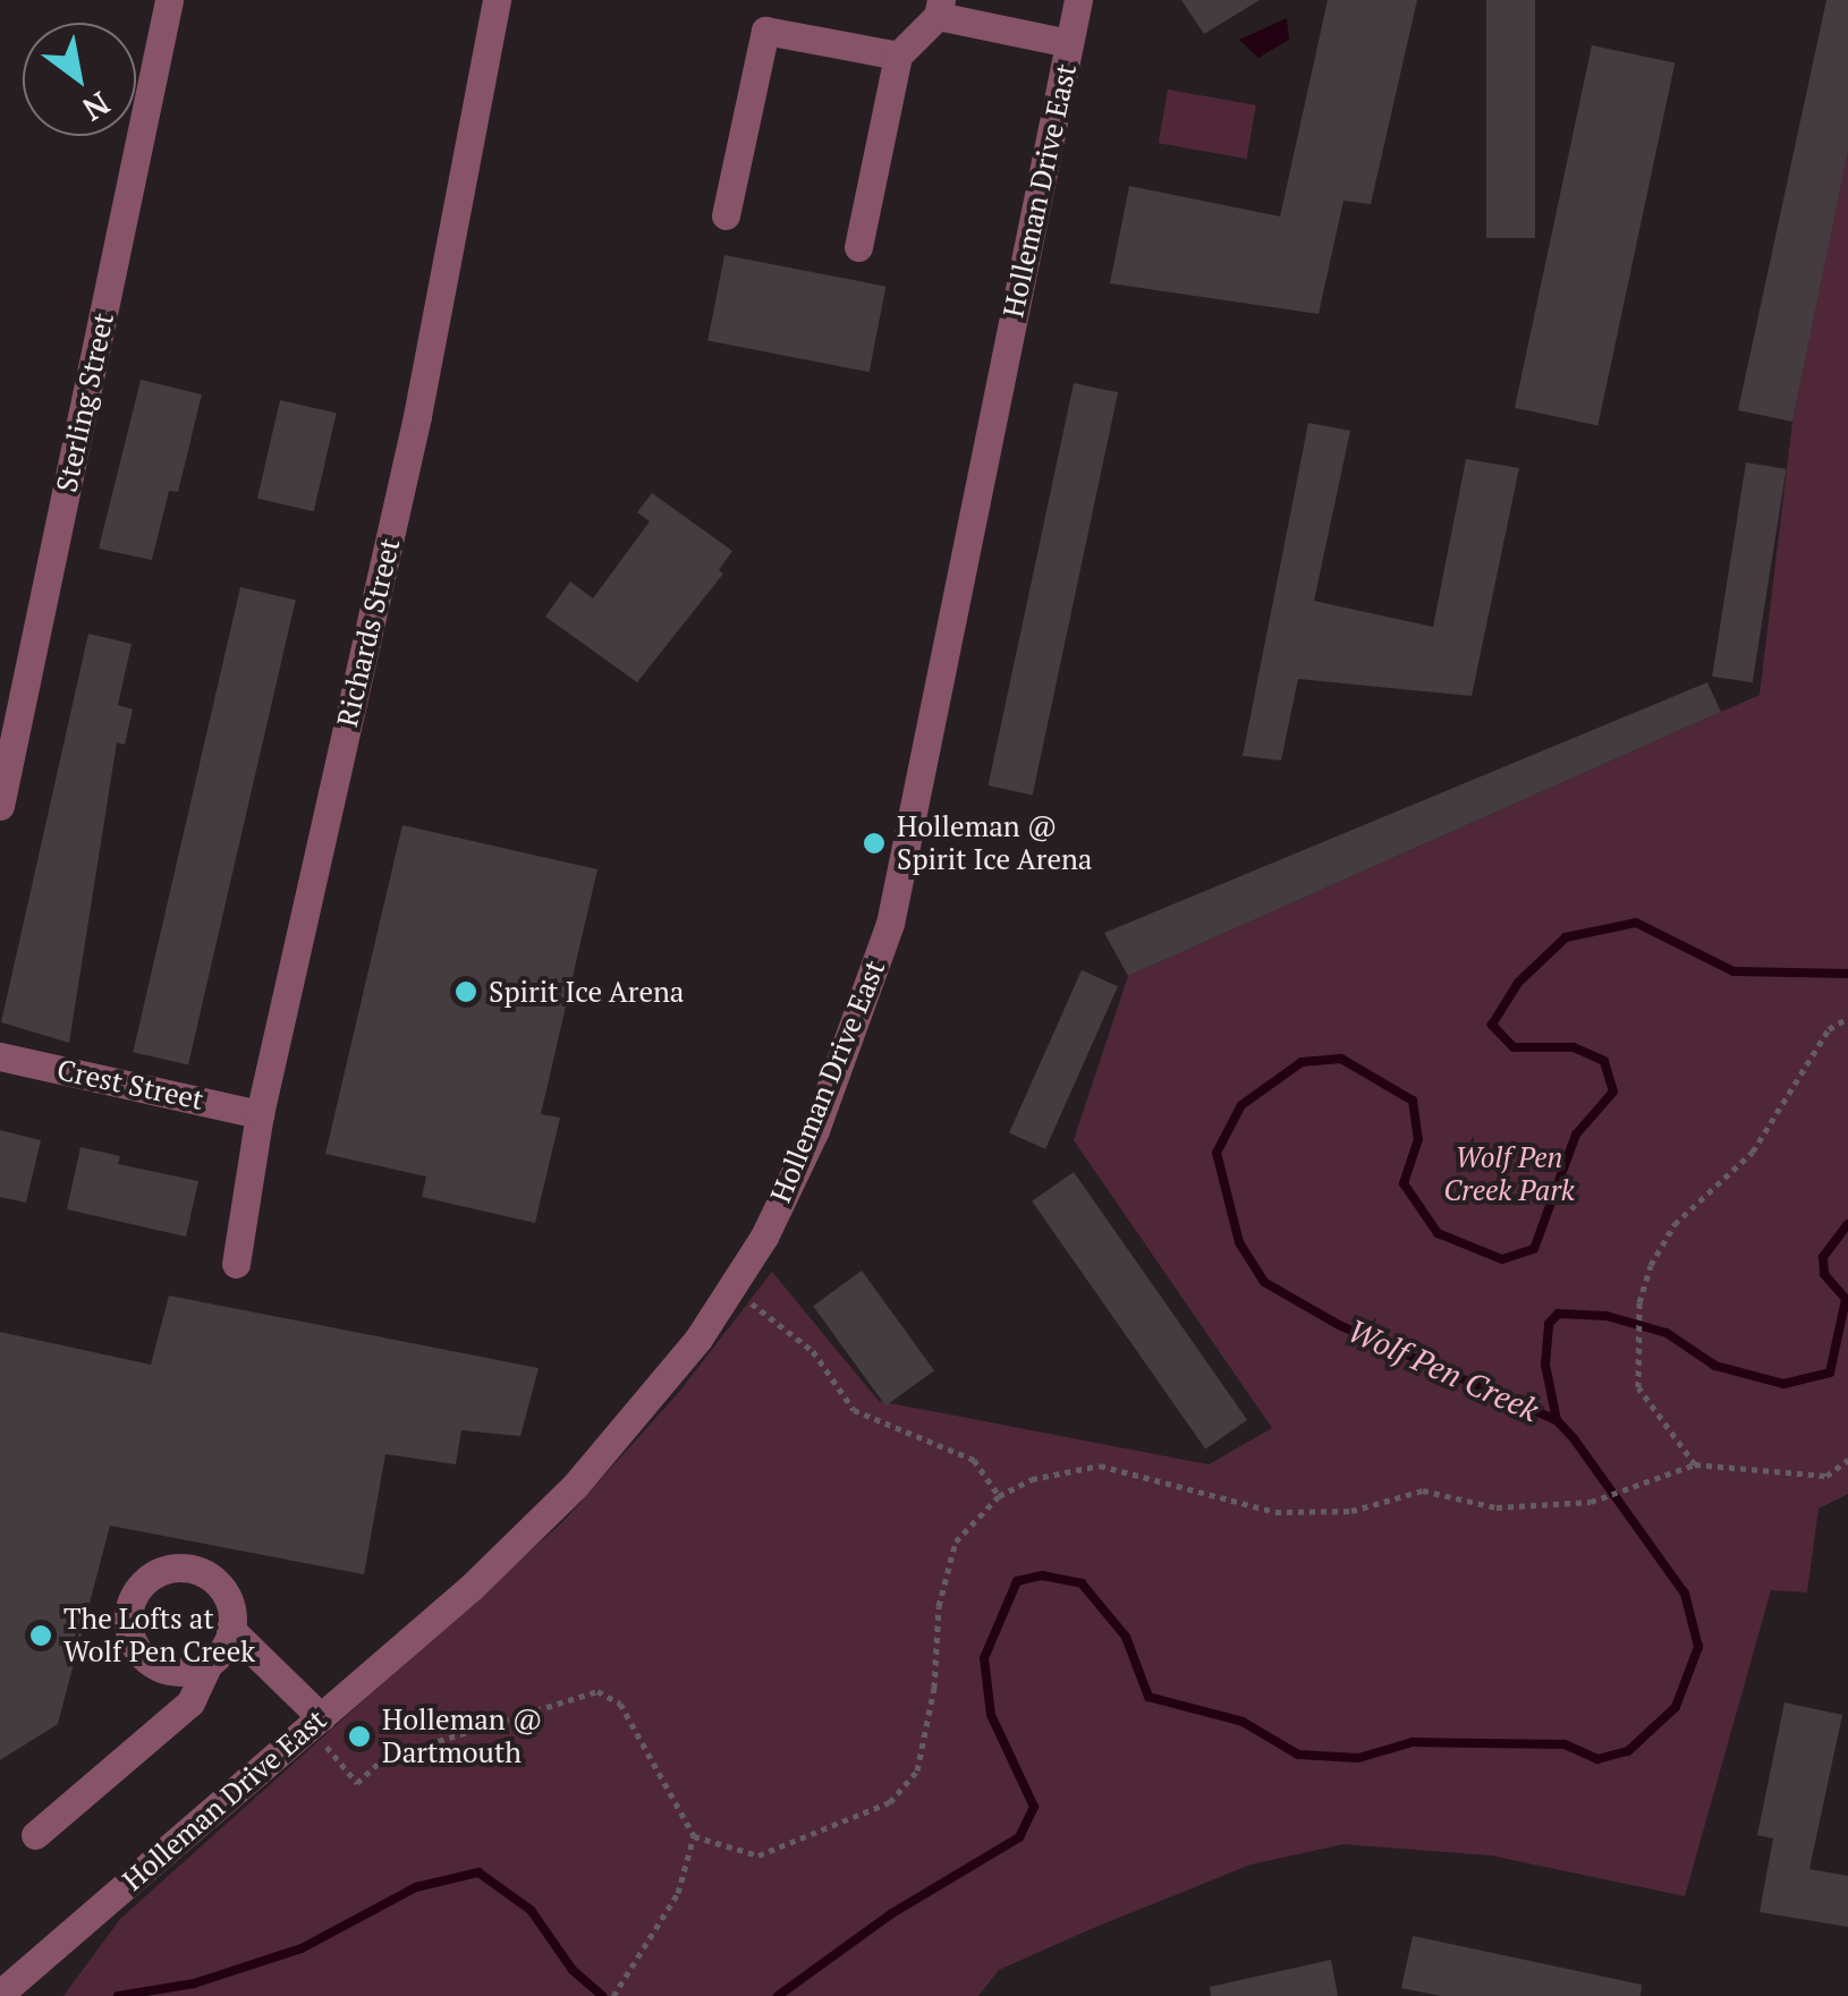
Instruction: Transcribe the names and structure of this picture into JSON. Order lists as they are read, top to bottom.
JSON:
{
  "streets": {
    "street": [
      "Holleman Drive East",
      "Sterling Street",
      "Richards Street",
      "Crest Street"
    ]
  },
  "crossings": [
    ["Richards Street", "Crest Street"]
  ],
  "water": ["Wolf Pen Creek"],
  "parks": ["Wolf Pen Creek Park"],
  "places": [
    "Holleman @ Spirit Ice Arena",
    "Spirit Ice Arena",
    "The Lofts at Wolf Pen Creek",
    "Holleman @ Dartmouth"
  ],
  "north": "bottom right"
}
